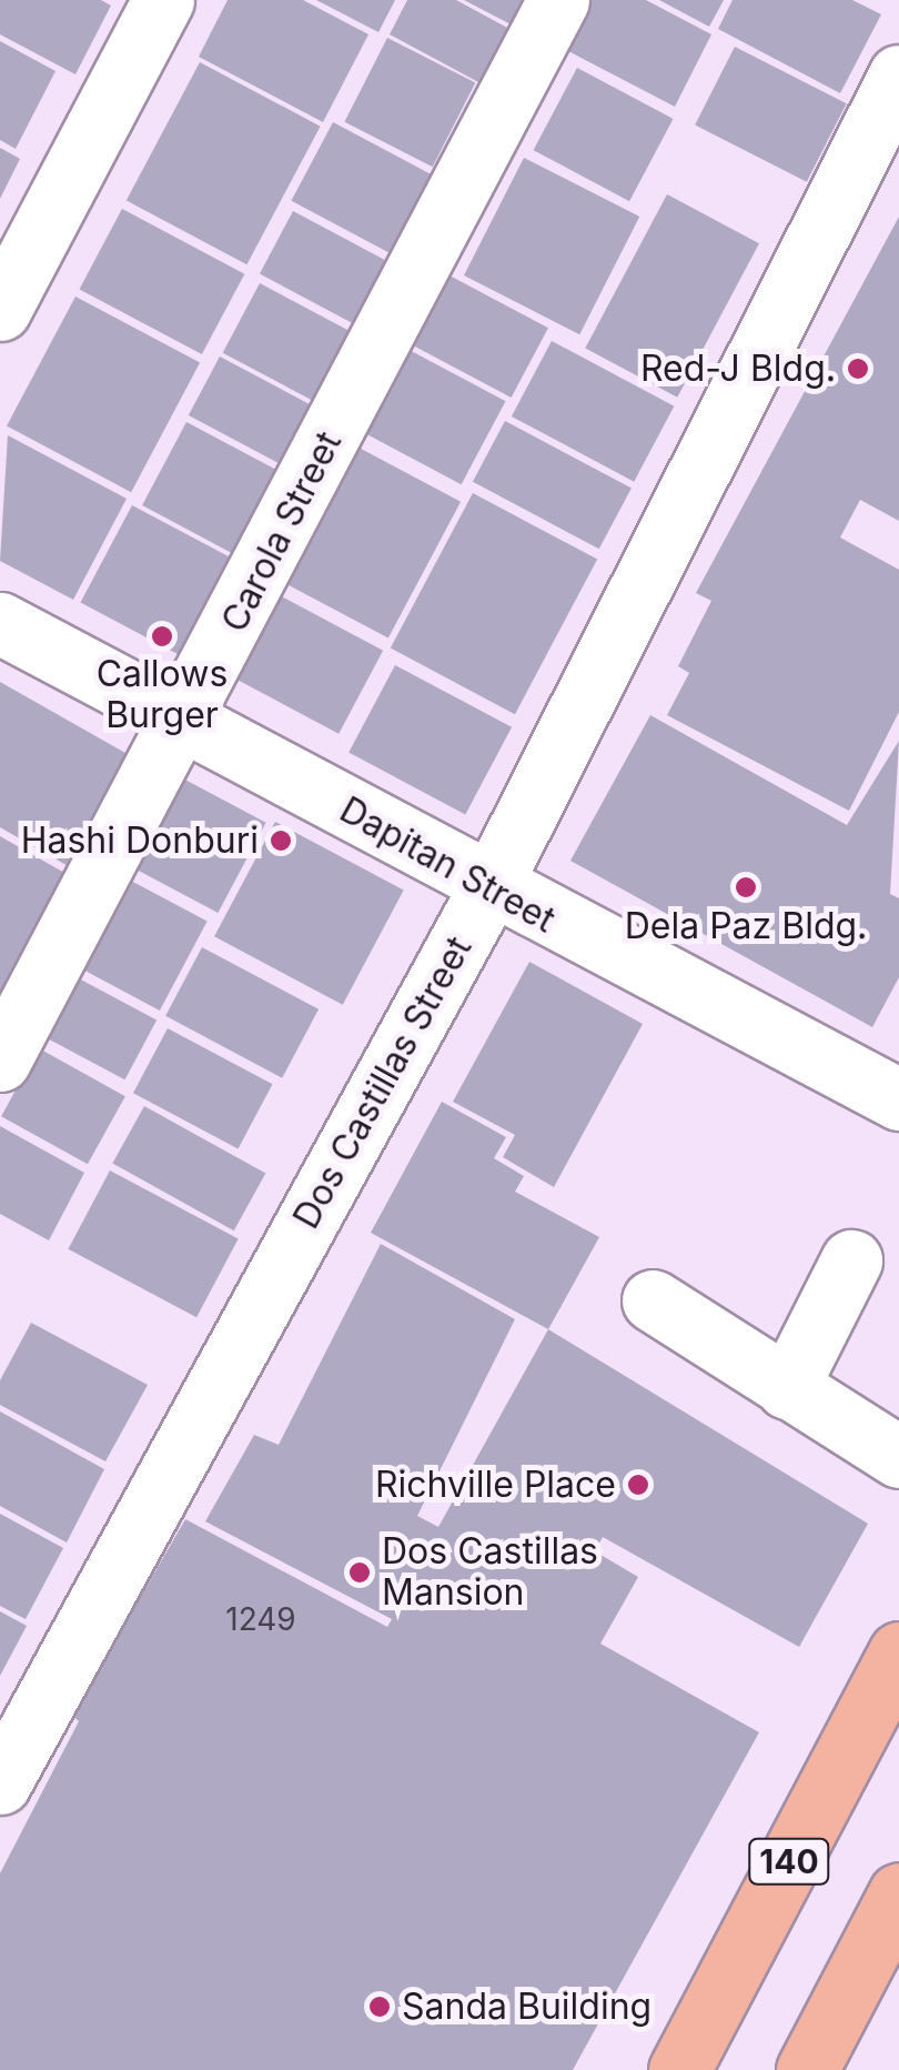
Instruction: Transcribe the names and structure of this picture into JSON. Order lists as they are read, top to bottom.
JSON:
{
  "streets": {
    "main road": ["140"],
    "street": ["Carola Street", "Dapitan Street", "Dos Castillas Street"]
  },
  "crossings": [
    ["Carola Street", "Dapitan Street"],
    ["Dapitan Street", "Dos Castillas Street"]
  ],
  "places": [
    "Red-J Bldg.",
    "Callows Burger",
    "Hashi Donburi",
    "Dela Paz Bldg.",
    "Richville Place",
    "Dos Castillas Mansion",
    "Sanda Building"
  ],
  "house_numbers": ["1249"]
}
